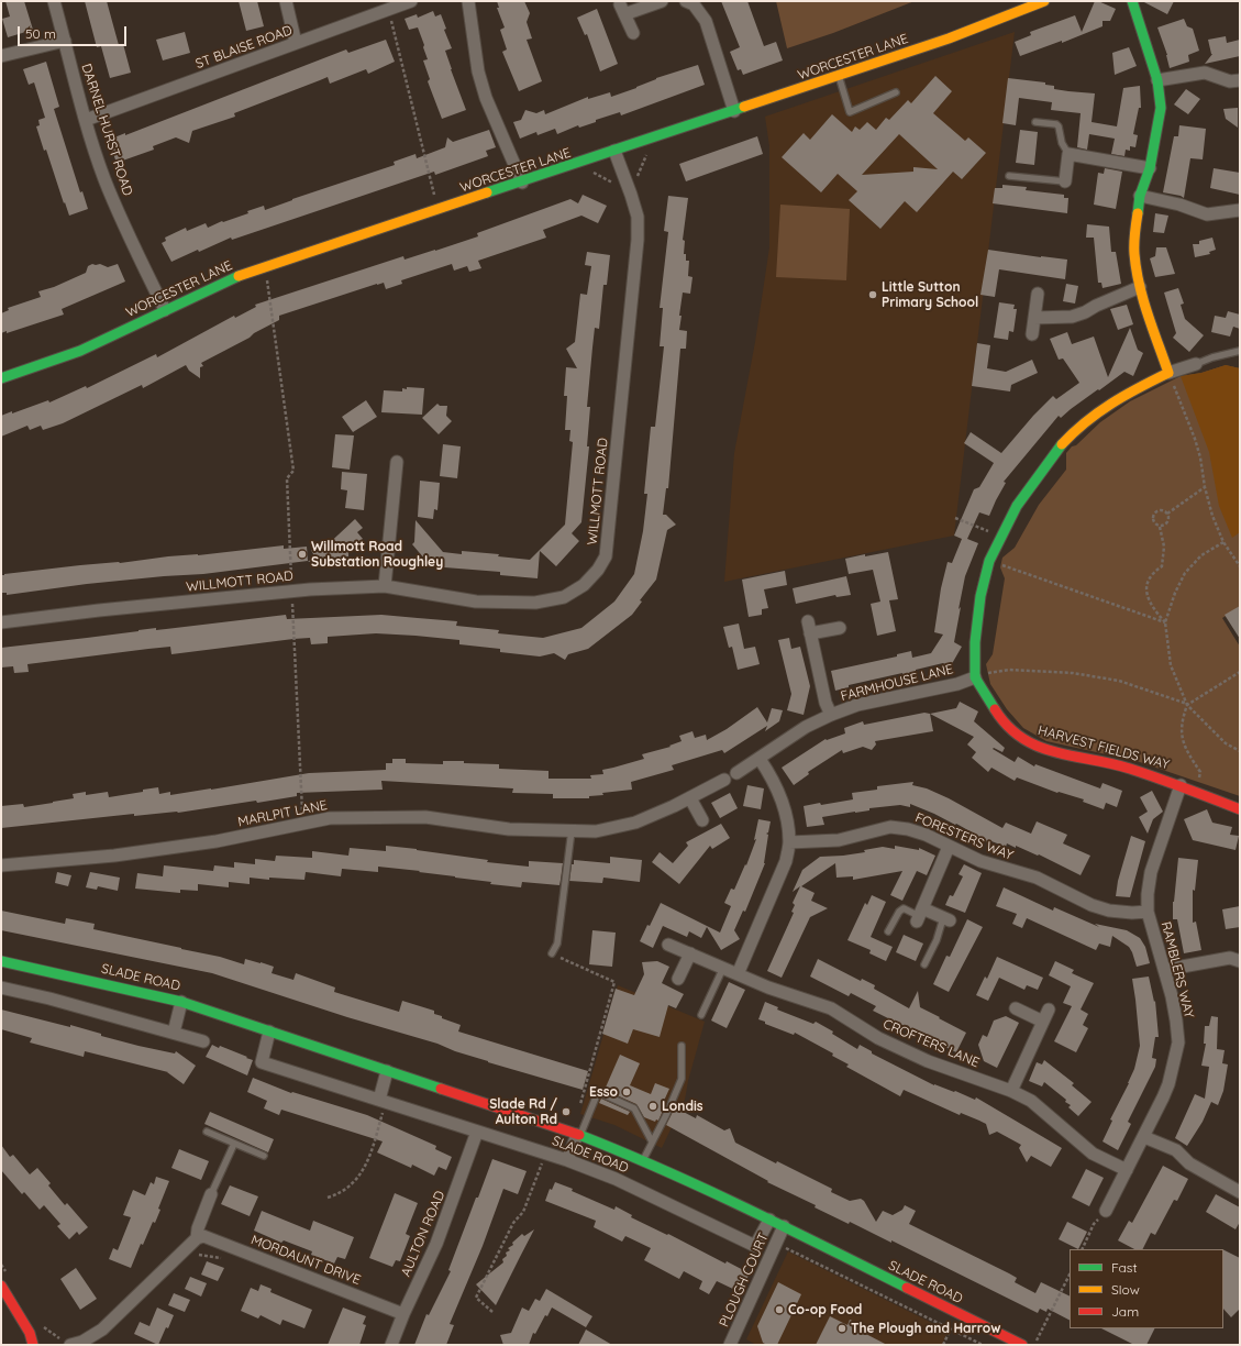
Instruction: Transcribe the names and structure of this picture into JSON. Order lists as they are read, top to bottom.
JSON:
{
  "streets": {
    "street": [
      "ST BLAISE ROAD",
      "WORCESTER LANE",
      "DARNEL HURST ROAD",
      "WILLMOTT ROAD",
      "FARMHOUSE LANE",
      "HARVEST FIELDS WAY",
      "MARLPIT LANE",
      "FORESTERS WAY",
      "RAMBLERS WAY",
      "SLADE ROAD",
      "CROFTERS LANE",
      "AULTON ROAD",
      "MORDAUNT DRIVE",
      "PLOUGH COURT"
    ]
  },
  "crossings": [
    ["ST BLAISE ROAD", "DARNEL HURST ROAD"],
    ["WORCESTER LANE", "DARNEL HURST ROAD"],
    ["WORCESTER LANE", "WILLMOTT ROAD"],
    ["FARMHOUSE LANE", "HARVEST FIELDS WAY"],
    ["HARVEST FIELDS WAY", "RAMBLERS WAY"],
    ["FORESTERS WAY", "RAMBLERS WAY"],
    ["RAMBLERS WAY", "CROFTERS LANE"],
    ["SLADE ROAD", "AULTON ROAD"],
    ["SLADE ROAD", "PLOUGH COURT"],
    ["AULTON ROAD", "MORDAUNT DRIVE"]
  ],
  "places": [
    "Little Sutton Primary School",
    "Willmott Road Substation Roughley",
    "Esso",
    "Londis",
    "Slade Rd / Aulton Rd",
    "Co-op Food",
    "The Plough and Harrow"
  ],
  "legend": ["Fast", "Slow", "Jam"],
  "scale_bar": "50 m"
}
